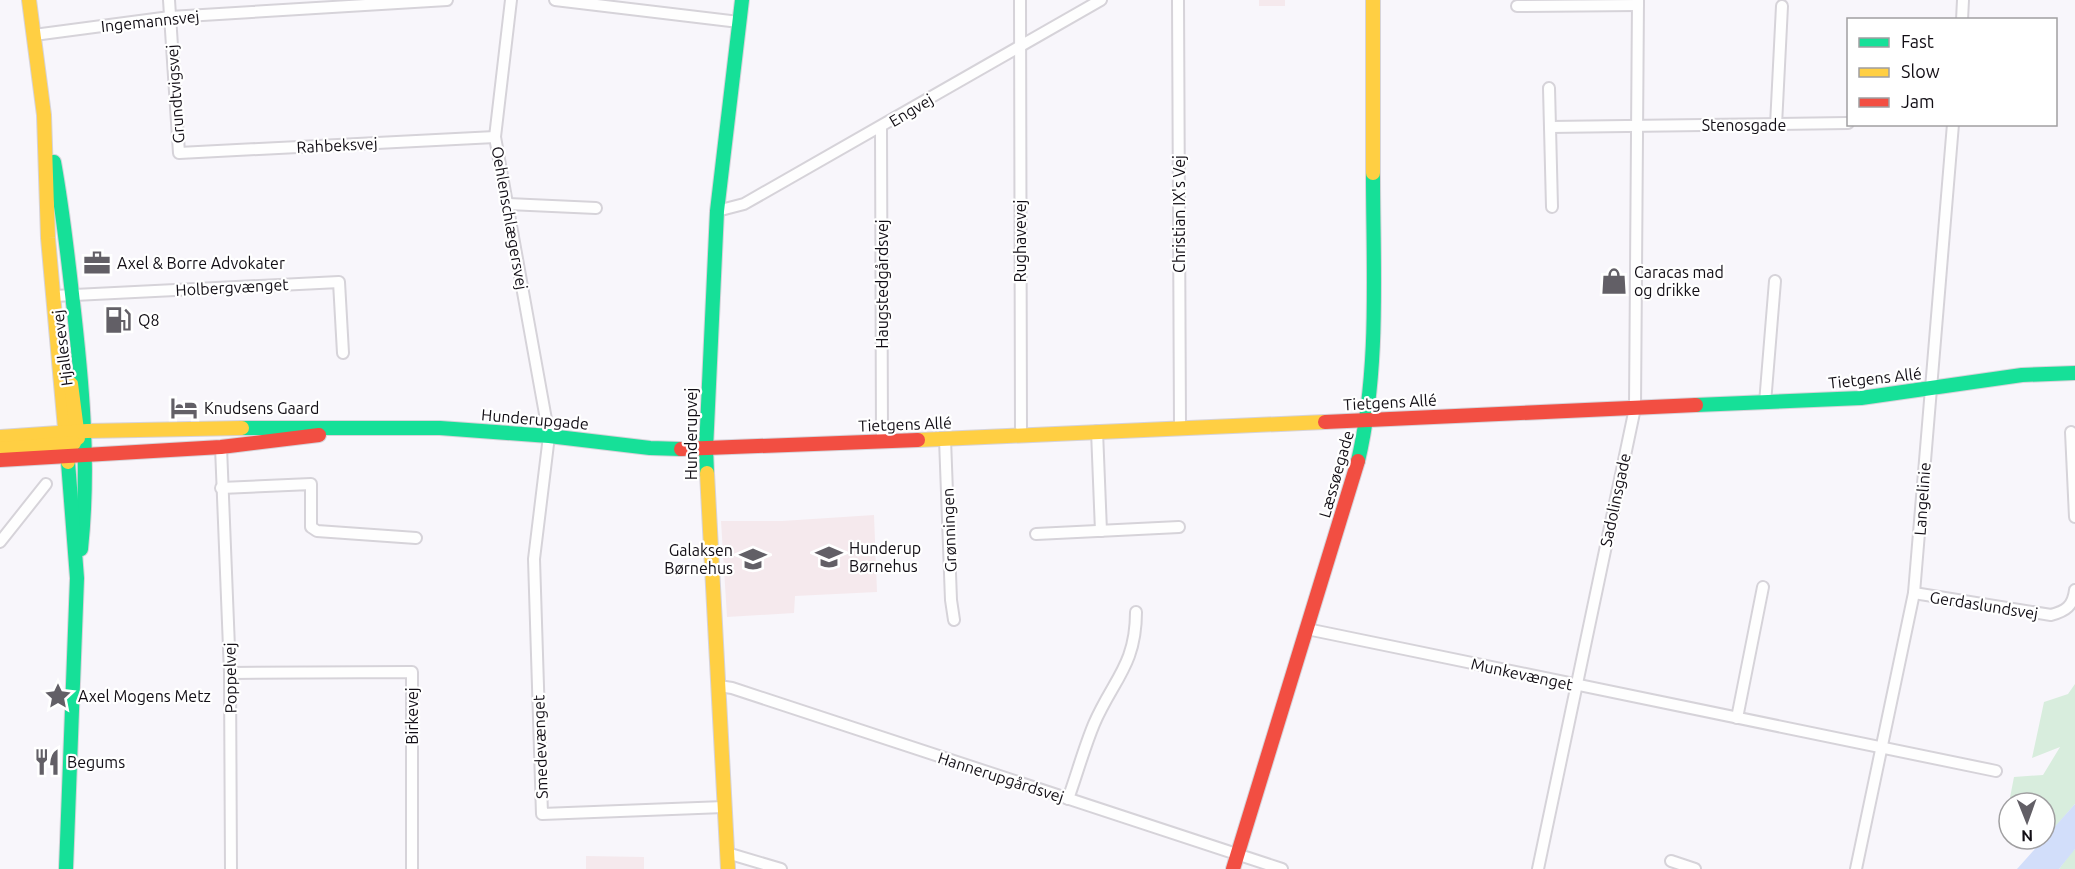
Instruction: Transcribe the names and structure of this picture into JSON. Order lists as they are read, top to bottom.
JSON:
{
  "streets": {
    "main road": [
      "Hjallesevej",
      "Tietgens Allé",
      "Hunderupgade",
      "Hunderupvej",
      "Læssøegade"
    ],
    "street": [
      "Ingemannsvej",
      "Grundtvigsvej",
      "Engvej",
      "Stenosgade",
      "Rahbeksvej",
      "Christian IX's Vej",
      "Oehlenschlægersvej",
      "Rughavevej",
      "Haugstedgårdsvej",
      "Holbergvænget",
      "Langelinie",
      "Sadolinsgade",
      "Grønningen",
      "Gerdaslundsvej",
      "Munkevænget",
      "Poppelvej",
      "Birkevej",
      "Smedevænget",
      "Hannerupgårdsvej"
    ]
  },
  "crossings": [
    ["Ingemannsvej", "Grundtvigsvej"],
    ["Ingemannsvej", "Hjallesevej"],
    ["Grundtvigsvej", "Rahbeksvej"],
    ["Engvej", "Rughavevej"],
    ["Engvej", "Haugstedgårdsvej"],
    ["Engvej", "Hunderupvej"],
    ["Stenosgade", "Sadolinsgade"],
    ["Rahbeksvej", "Oehlenschlægersvej"],
    ["Christian IX's Vej", "Tietgens Allé"],
    ["Oehlenschlægersvej", "Hunderupgade"],
    ["Oehlenschlægersvej", "Smedevænget"],
    ["Rughavevej", "Tietgens Allé"],
    ["Haugstedgårdsvej", "Tietgens Allé"],
    ["Holbergvænget", "Hjallesevej"],
    ["Hjallesevej", "Hunderupgade"],
    ["Tietgens Allé", "Hunderupgade"],
    ["Tietgens Allé", "Hunderupvej"],
    ["Tietgens Allé", "Læssøegade"],
    ["Tietgens Allé", "Langelinie"],
    ["Tietgens Allé", "Sadolinsgade"],
    ["Tietgens Allé", "Grønningen"],
    ["Hunderupgade", "Hunderupvej"],
    ["Hunderupgade", "Poppelvej"],
    ["Hunderupvej", "Smedevænget"],
    ["Hunderupvej", "Hannerupgårdsvej"],
    ["Læssøegade", "Munkevænget"],
    ["Læssøegade", "Hannerupgårdsvej"],
    ["Langelinie", "Gerdaslundsvej"],
    ["Langelinie", "Munkevænget"],
    ["Sadolinsgade", "Munkevænget"],
    ["Poppelvej", "Birkevej"]
  ],
  "places": {
    "office": ["Axel & Borre Advokater"],
    "shop": ["Caracas mad og drikke"],
    "fuel station": ["Q8"],
    "hotel": ["Knudsens Gaard"],
    "school or university": ["Hunderup Børnehus", "Galaksen Børnehus"],
    "place": ["Axel Mogens Metz"],
    "restaurant": ["Begums"]
  },
  "legend": ["Fast", "Slow", "Jam"],
  "north": "bottom"
}
